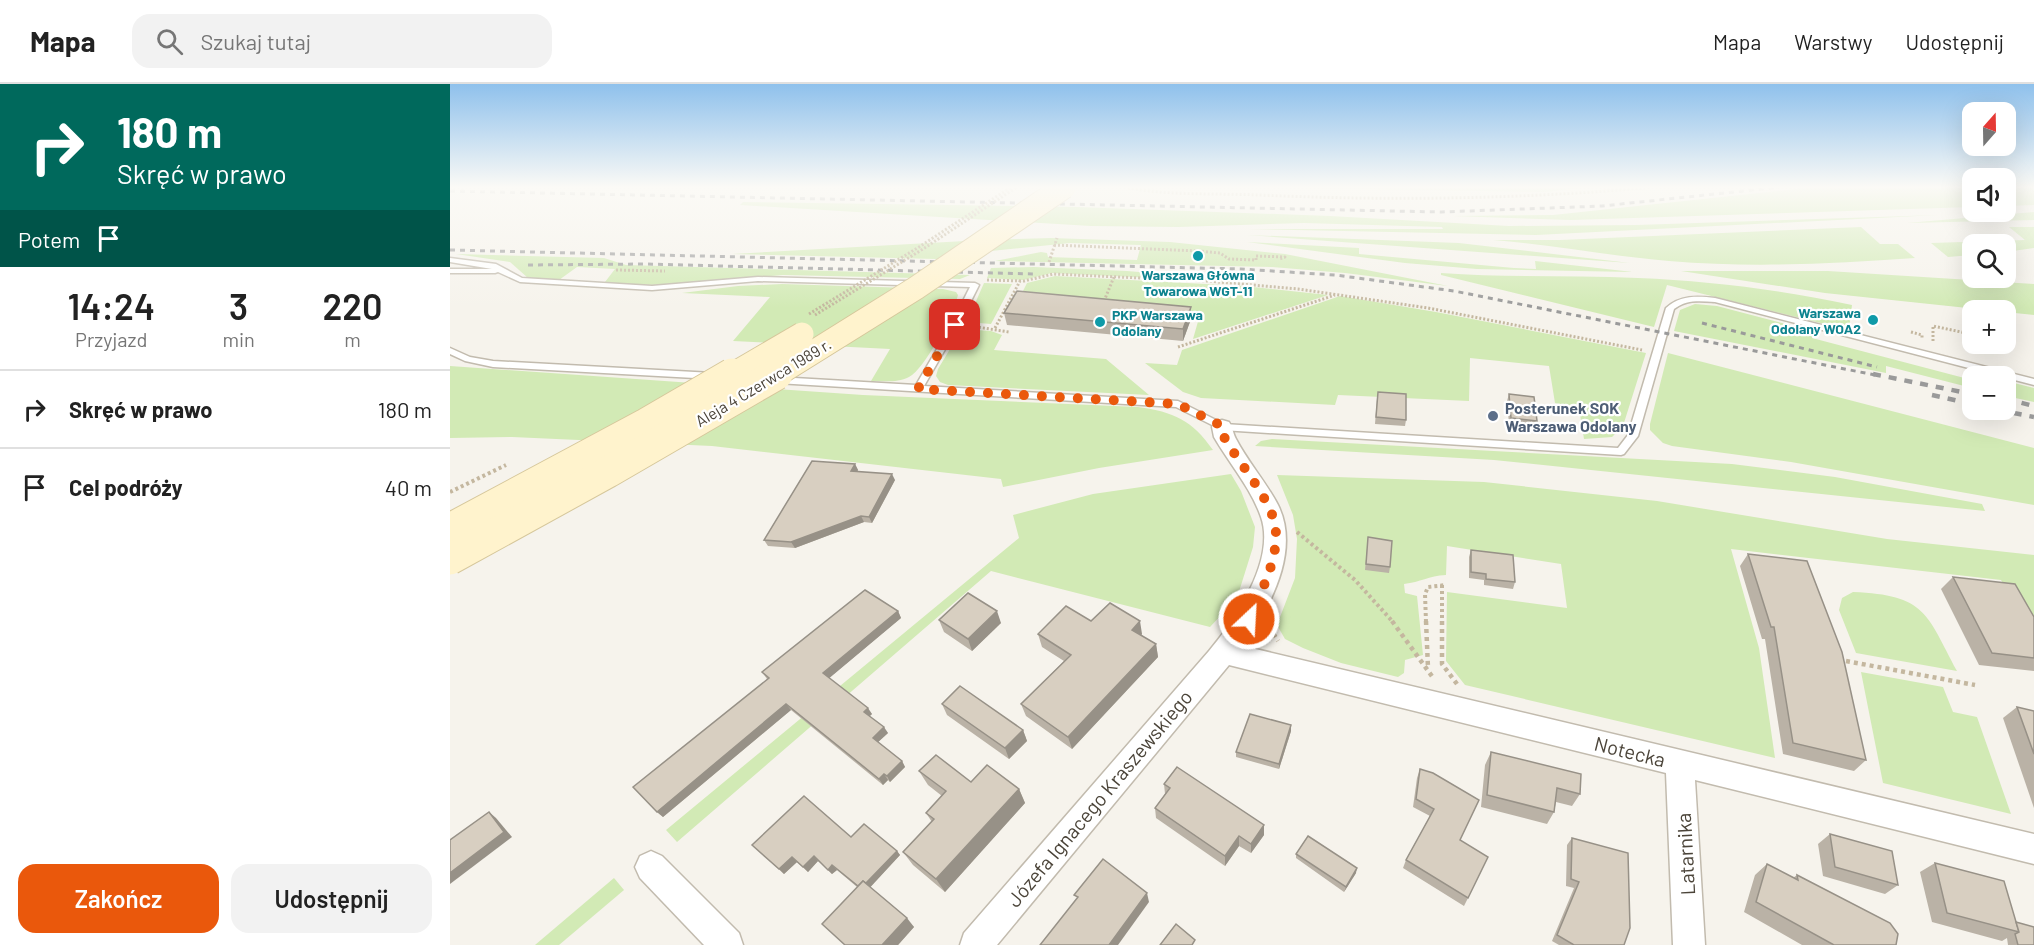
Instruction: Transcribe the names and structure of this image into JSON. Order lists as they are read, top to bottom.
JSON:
{
  "streets": {
    "main road": ["Aleja 4 Czerwca 1989 r."],
    "street": ["Notecka", "Józefa Ignacego Kraszewskiego", "Latarnika"]
  },
  "crossings": [
    ["Notecka", "Józefa Ignacego Kraszewskiego"],
    ["Notecka", "Latarnika"]
  ],
  "places": [
    "Warszawa Główna Towarowa WGT-11",
    "Warszawa Odolany WOA2",
    "PKP Warszawa Odolany",
    "Posterunek SOK Warszawa Odolany"
  ],
  "north": "top",
  "page": {
    "header": "Mapa",
    "search": "Szukaj tutaj",
    "nav": ["Mapa", "Warstwy", "Udostępnij"],
    "turn": ["180 m", "Skręć w prawo"],
    "map_buttons": ["+", "−"],
    "then": "Potem",
    "eta": [
      "14:24",
      "Przyjazd",
      "3",
      "min",
      "220",
      "m"
    ],
    "list": [
      {
        "name": "Skręć w prawo",
        "value": "180 m"
      },
      {
        "name": "Cel podróży",
        "value": "40 m"
      }
    ],
    "buttons": ["Zakończ", "Udostępnij"]
  }
}
